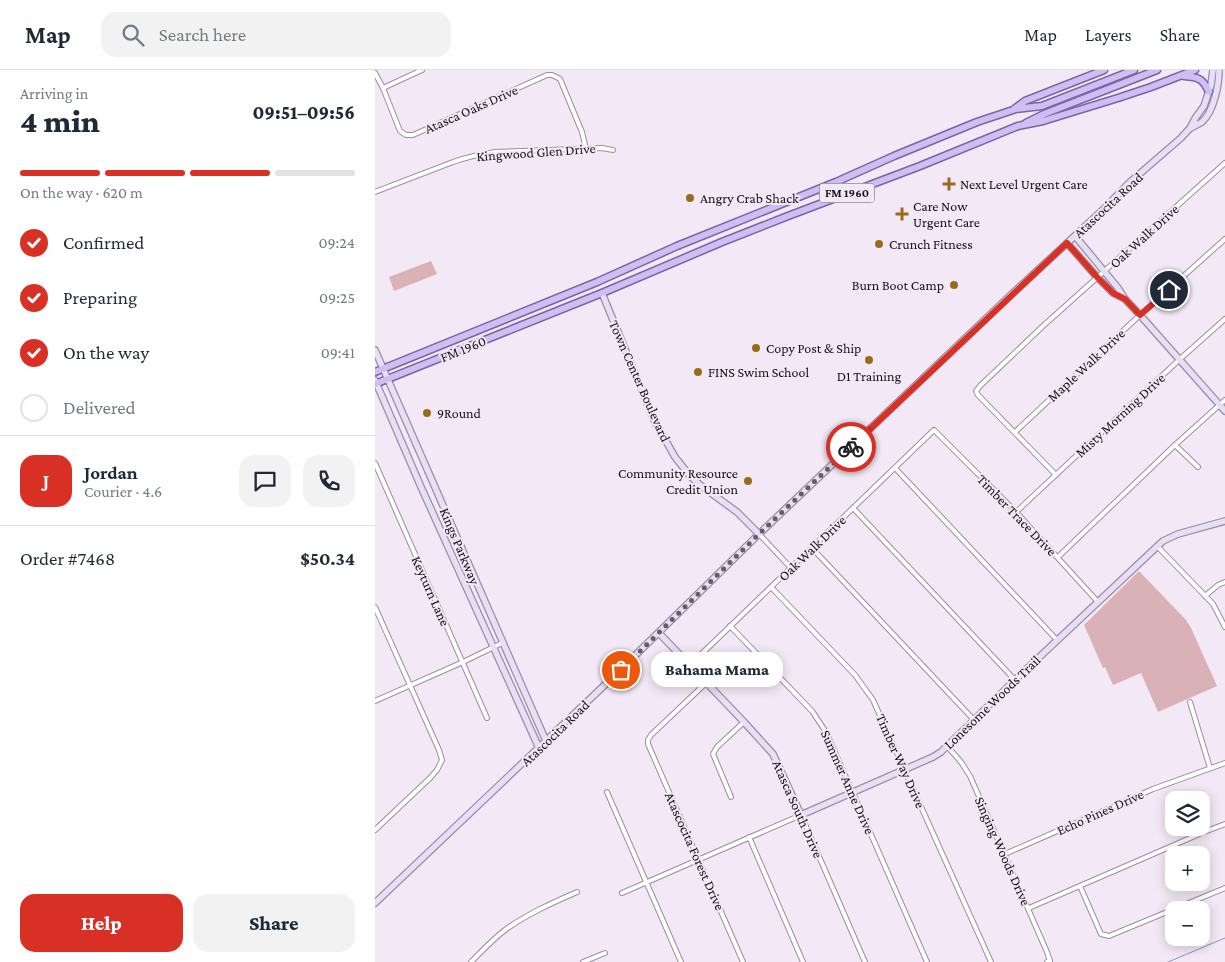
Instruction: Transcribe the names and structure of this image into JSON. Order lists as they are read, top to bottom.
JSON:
{
  "streets": {
    "main road": ["FM 1960"],
    "street": [
      "Atasca Oaks Drive",
      "Kingwood Glen Drive",
      "Atascocita Road",
      "Oak Walk Drive",
      "Maple Walk Drive",
      "Town Center Boulevard",
      "Misty Morning Drive",
      "Timber Trace Drive",
      "Kings Parkway",
      "Keyturn Lane",
      "Lonesome Woods Trail",
      "Timber Way Drive",
      "Summer Anne Drive",
      "Atasca South Drive",
      "Echo Pines Drive",
      "Atascocita Forest Drive",
      "Singing Woods Drive"
    ]
  },
  "crossings": [
    ["Atasca Oaks Drive", "Kingwood Glen Drive"],
    ["FM 1960", "Town Center Boulevard"],
    ["FM 1960", "Kings Parkway"],
    ["Atascocita Road", "Town Center Boulevard"],
    ["Atascocita Road", "Kings Parkway"],
    ["Atascocita Road", "Atasca South Drive"],
    ["Oak Walk Drive", "Maple Walk Drive"],
    ["Oak Walk Drive", "Town Center Boulevard"],
    ["Oak Walk Drive", "Timber Trace Drive"],
    ["Oak Walk Drive", "Timber Way Drive"],
    ["Oak Walk Drive", "Summer Anne Drive"],
    ["Oak Walk Drive", "Atasca South Drive"],
    ["Misty Morning Drive", "Timber Trace Drive"],
    ["Timber Trace Drive", "Lonesome Woods Trail"],
    ["Lonesome Woods Trail", "Timber Way Drive"],
    ["Lonesome Woods Trail", "Summer Anne Drive"],
    ["Lonesome Woods Trail", "Atasca South Drive"],
    ["Lonesome Woods Trail", "Atascocita Forest Drive"],
    ["Lonesome Woods Trail", "Singing Woods Drive"],
    ["Atasca South Drive", "Atascocita Forest Drive"],
    ["Echo Pines Drive", "Singing Woods Drive"]
  ],
  "places": {
    "health": ["Next Level Urgent Care", "Care Now Urgent Care"],
    "other": [
      "Angry Crab Shack",
      "Crunch Fitness",
      "Burn Boot Camp",
      "Copy Post & Ship",
      "D1 Training",
      "FINS Swim School",
      "9Round",
      "Community Resource Credit Union",
      "Bahama Mama"
    ]
  },
  "page": {
    "header": "Map",
    "search": "Search here",
    "nav": ["Map", "Layers", "Share"],
    "heading": ["4 min", "Arriving in", "09:51–09:56"],
    "panel": [
      "Jordan",
      "Courier · 4.6",
      "Order #7468",
      "$50.34"
    ],
    "bar": "On the way · 620 m",
    "list": [
      ["Confirmed", "09:24"],
      ["Preparing", "09:25"],
      ["On the way", "09:41"],
      "Delivered"
    ],
    "round": "J",
    "bubble": "Bahama Mama",
    "map_buttons": ["+", "−"],
    "buttons": ["Help", "Share"]
  }
}
